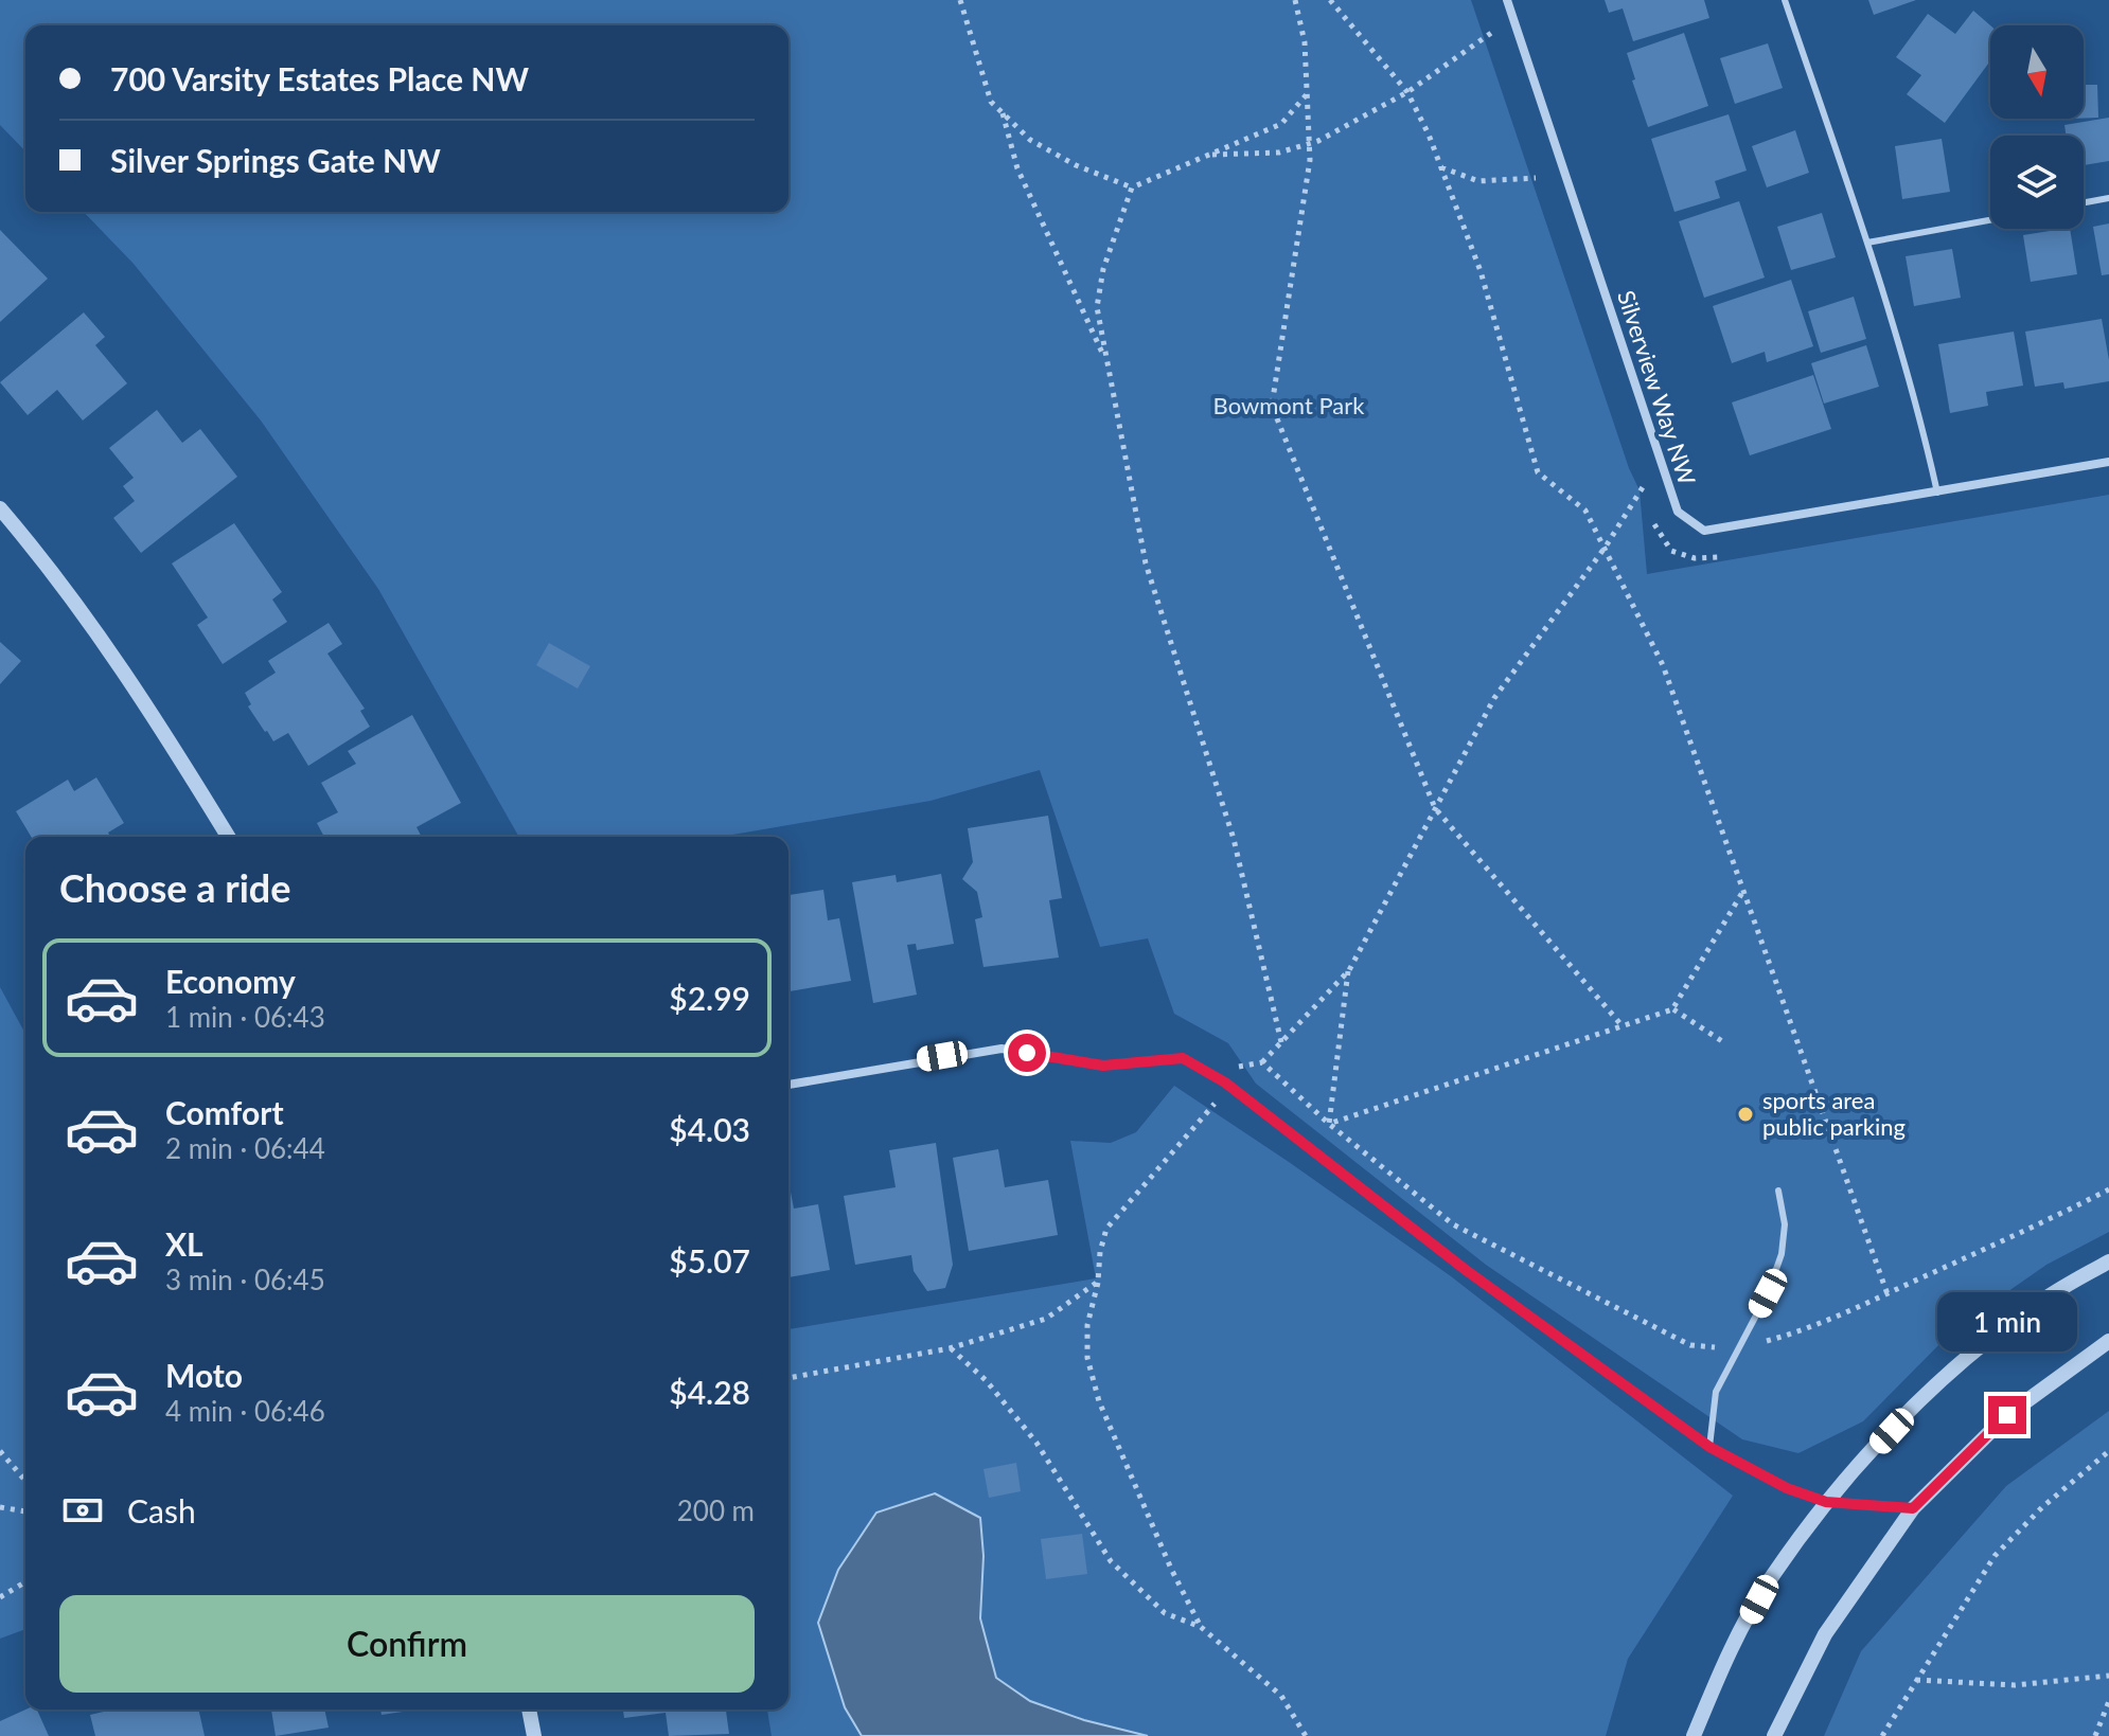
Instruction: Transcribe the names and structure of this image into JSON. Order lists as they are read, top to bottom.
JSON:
{
  "streets": {
    "street": ["Silverview Way NW"]
  },
  "parks": ["Bowmont Park"],
  "places": ["sports area public parking"],
  "north": "bottom",
  "page": {
    "banner": ["700 Varsity Estates Place NW", "Silver Springs Gate NW"],
    "heading": "Choose a ride",
    "list": [
      {
        "name": "Economy",
        "note": "1 min · 06:43",
        "value": "$2.99"
      },
      {
        "name": "Comfort",
        "note": "2 min · 06:44",
        "value": "$4.03"
      },
      {
        "name": "XL",
        "note": "3 min · 06:45",
        "value": "$5.07"
      },
      {
        "name": "Moto",
        "note": "4 min · 06:46",
        "value": "$4.28"
      }
    ],
    "bubble": "1 min",
    "pay": ["Cash", "200 m"],
    "buttons": "Confirm"
  }
}
